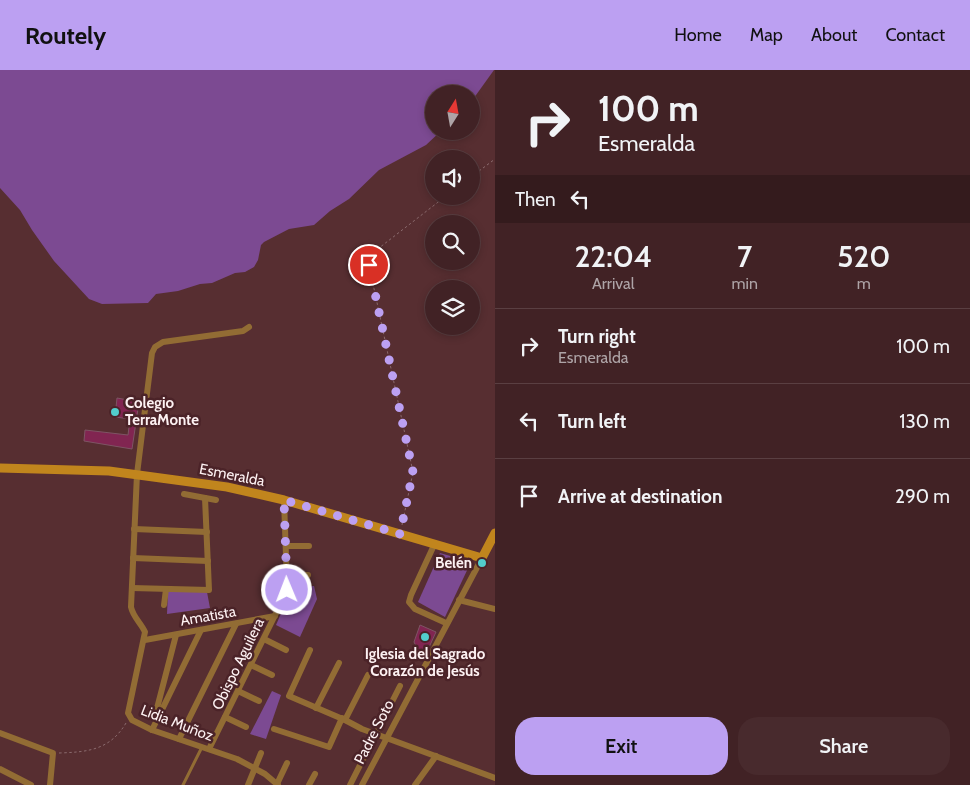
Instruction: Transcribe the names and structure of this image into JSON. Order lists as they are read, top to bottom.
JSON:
{
  "streets": {
    "street": [
      "Esmeralda",
      "Amatista",
      "Obispo Aguilera",
      "Lidia Muñoz",
      "Padre Soto"
    ]
  },
  "crossings": [
    ["Esmeralda", "Obispo Aguilera"],
    ["Esmeralda", "Padre Soto"],
    ["Amatista", "Obispo Aguilera"],
    ["Amatista", "Lidia Muñoz"],
    ["Obispo Aguilera", "Lidia Muñoz"]
  ],
  "places": ["Colegio TerraMonte", "Belén", "Iglesia del Sagrado Corazón de Jesús"],
  "north": "top",
  "page": {
    "header": "Routely",
    "nav": [
      "Home",
      "Map",
      "About",
      "Contact"
    ],
    "turn": ["100 m", "Esmeralda"],
    "then": "Then",
    "eta": [
      "22:04",
      "Arrival",
      "7",
      "min",
      "520",
      "m"
    ],
    "list": [
      {
        "name": "Turn right",
        "note": "Esmeralda",
        "value": "100 m"
      },
      {
        "name": "Turn left",
        "value": "130 m"
      },
      {
        "name": "Arrive at destination",
        "value": "290 m"
      }
    ],
    "buttons": ["Exit", "Share"]
  }
}
